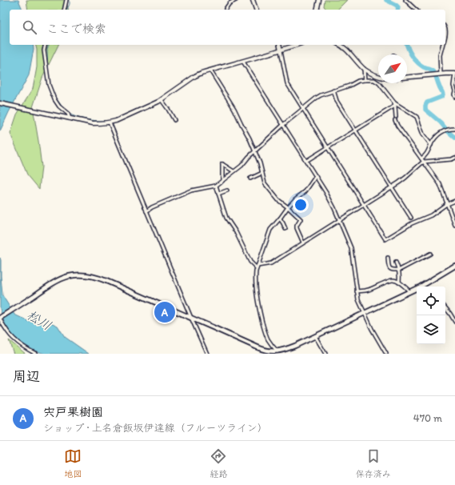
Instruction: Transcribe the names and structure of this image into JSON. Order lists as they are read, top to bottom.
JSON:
{
  "water": ["松川"],
  "north": "top right",
  "page": {
    "search": "ここで検索",
    "pins": "A",
    "heading": "周辺",
    "list": [
      {
        "mark": "A",
        "name": "宍戸果樹園",
        "note": "ショップ · 上名倉飯坂伊達線（フルーツライン）",
        "value": "470 m"
      }
    ],
    "nav": ["地図", "経路", "保存済み"]
  }
}
